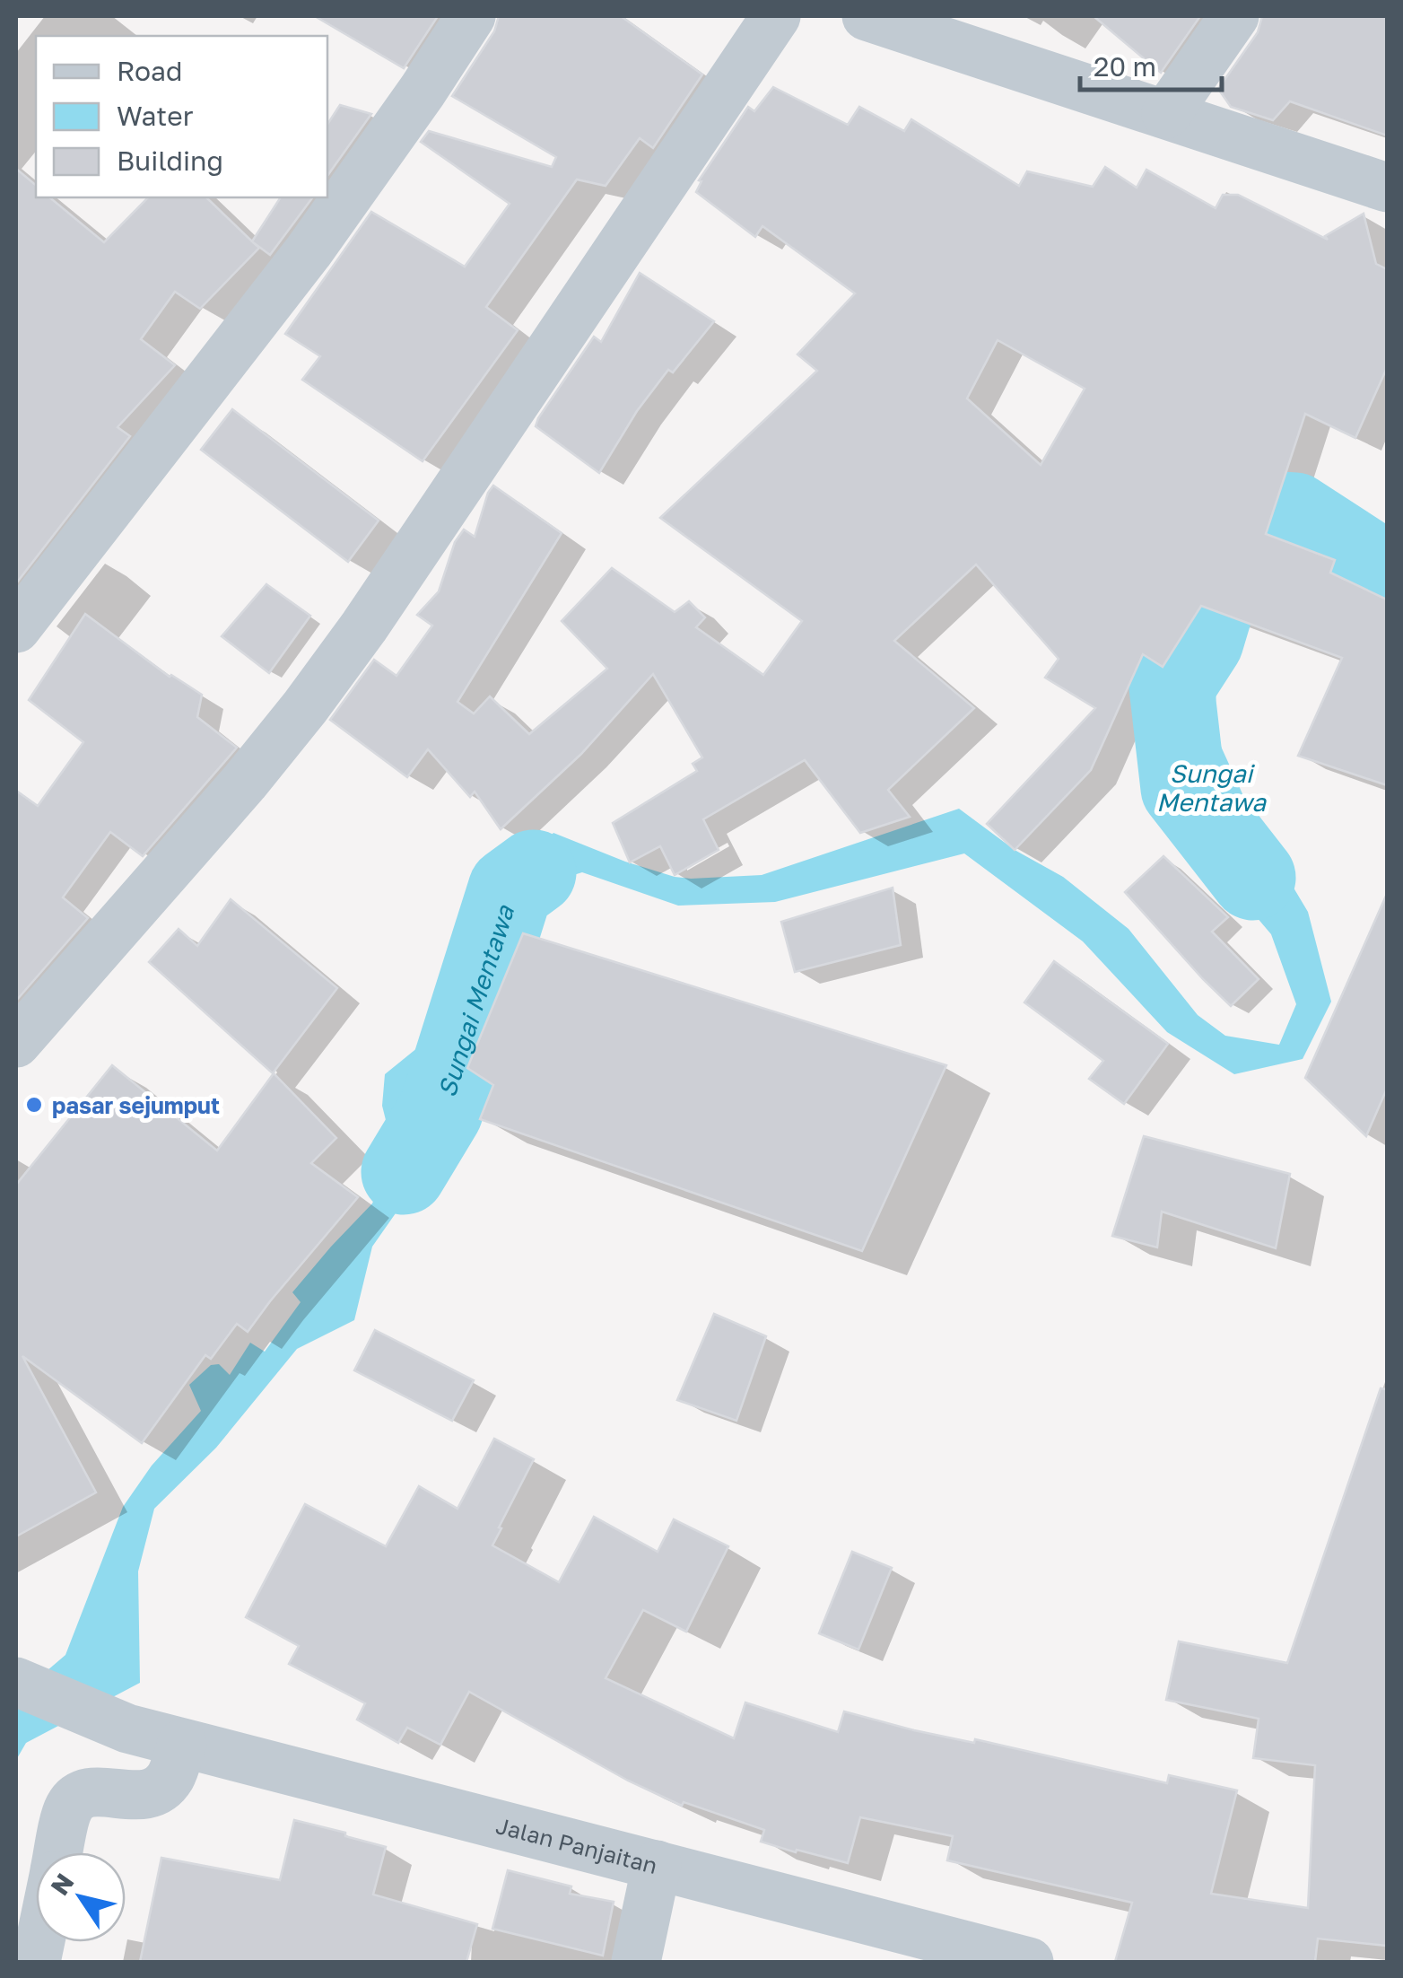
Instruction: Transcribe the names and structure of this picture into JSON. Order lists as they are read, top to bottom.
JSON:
{
  "streets": {
    "street": ["Jalan Panjaitan"]
  },
  "water": ["Sungai Mentawa"],
  "places": ["pasar sejumput"],
  "legend": ["Road", "Water", "Building"],
  "scale_bar": "20 m",
  "north": "top left"
}
